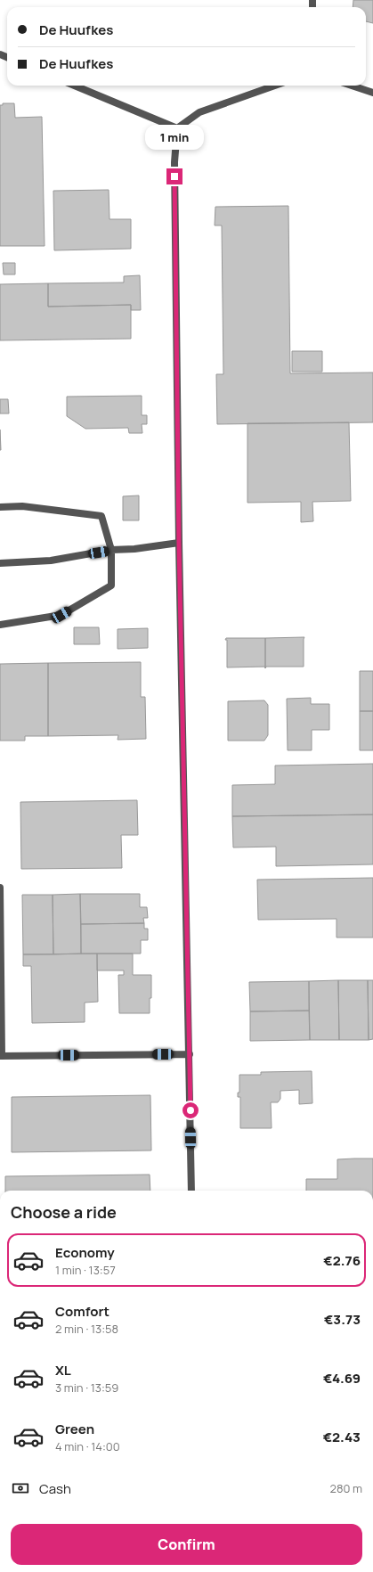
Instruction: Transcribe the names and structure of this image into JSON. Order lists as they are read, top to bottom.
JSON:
{
  "page": {
    "banner": ["De Huufkes", "De Huufkes"],
    "bubble": "1 min",
    "heading": "Choose a ride",
    "list": [
      {
        "name": "Economy",
        "note": "1 min · 13:57",
        "value": "€2.76"
      },
      {
        "name": "Comfort",
        "note": "2 min · 13:58",
        "value": "€3.73"
      },
      {
        "name": "XL",
        "note": "3 min · 13:59",
        "value": "€4.69"
      },
      {
        "name": "Green",
        "note": "4 min · 14:00",
        "value": "€2.43"
      }
    ],
    "pay": ["Cash", "280 m"],
    "buttons": "Confirm"
  }
}
